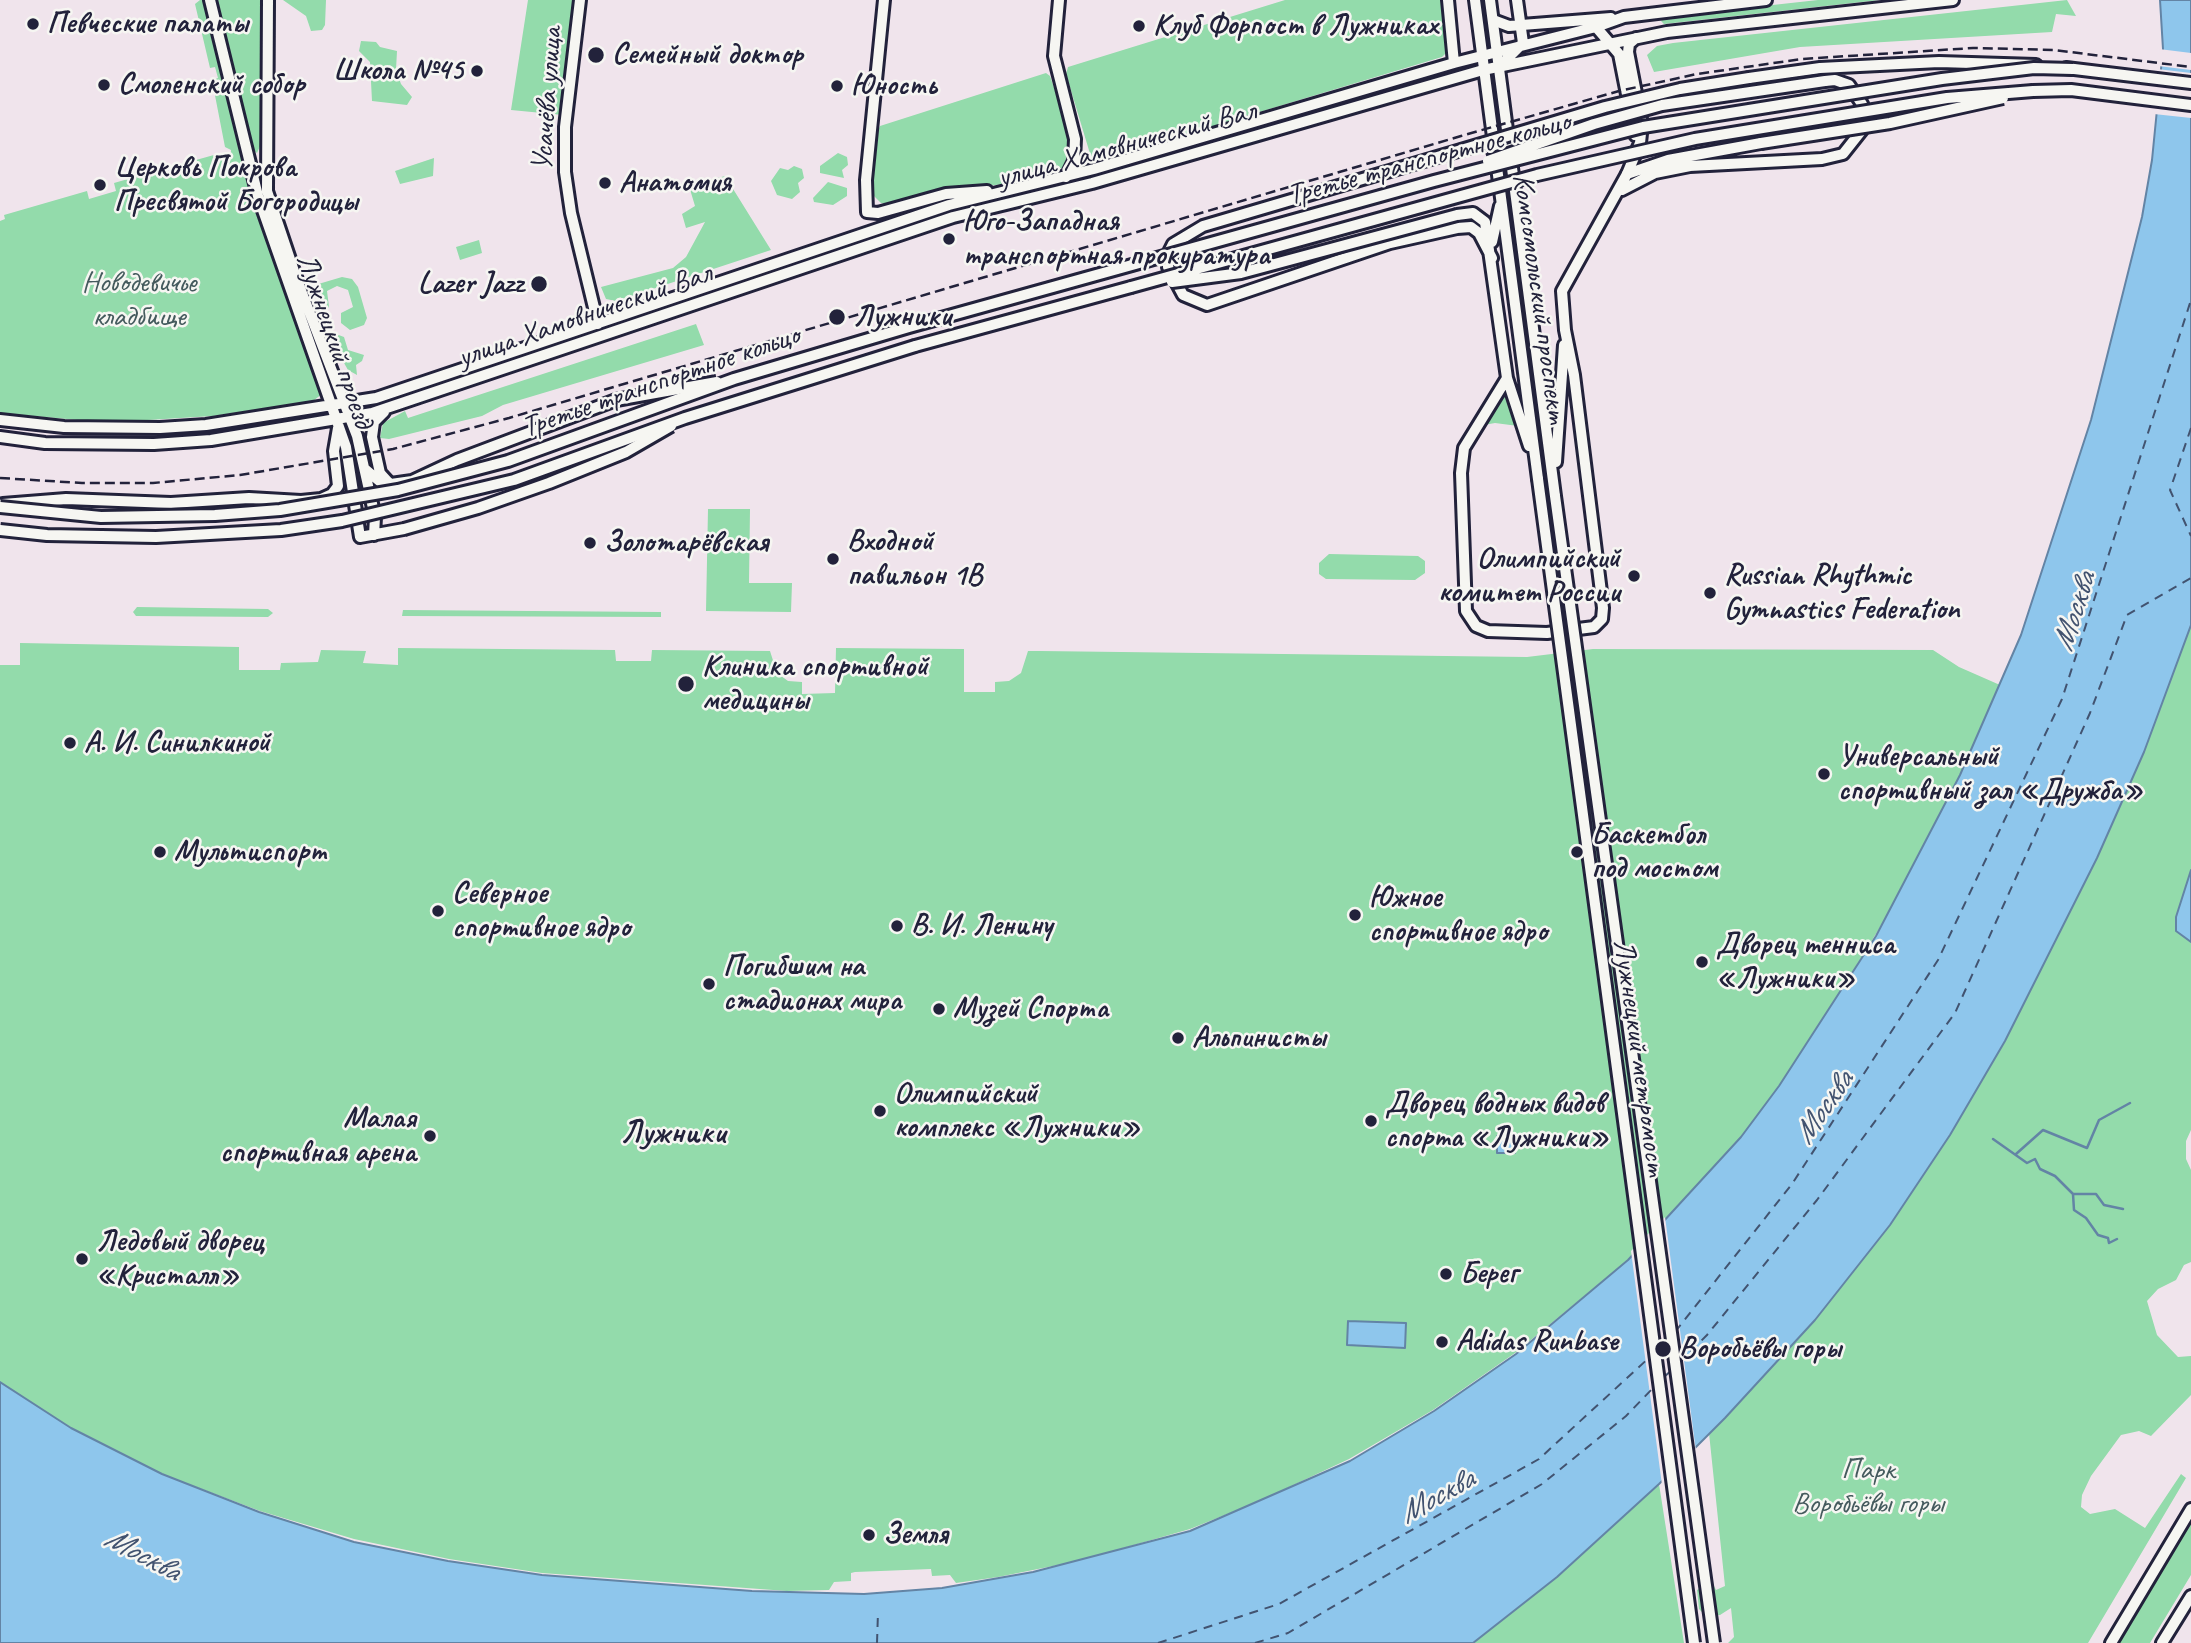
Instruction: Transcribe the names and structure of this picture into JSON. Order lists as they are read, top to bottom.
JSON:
{
  "streets": {
    "main road": [
      "Усачёва улица",
      "улица Хамовнический Вал",
      "Третье транспортное кольцо",
      "Комсомольский проспект",
      "Лужнецкий проезд",
      "Лужнецкий метромост"
    ]
  },
  "crossings": [
    ["Усачёва улица", "улица Хамовнический Вал"],
    ["улица Хамовнический Вал", "Комсомольский проспект"],
    ["улица Хамовнический Вал", "Лужнецкий проезд"],
    ["Комсомольский проспект", "Лужнецкий метромост"]
  ],
  "districts": ["Лужники"],
  "water": ["Москва"],
  "parks": ["Новодевичье кладбище", "Парк Воробьёвы горы"],
  "places": [
    "Певческие палаты",
    "Клуб Форпост в Лужниках",
    "Семейный доктор",
    "Школа №45",
    "Смоленский собор",
    "Юность",
    "Анатомия",
    "Церковь Покрова Пресвятой Богородицы",
    "Юго-Западная транспортная прокуратура",
    "Lazer Jazz",
    "Лужники",
    "Золотарёвская",
    "Входной павильон 1B",
    "Олимпийский комитет России",
    "Russian Rhythmic Gymnastics Federation",
    "Клиника спортивной медицины",
    "А. И. Синилкиной",
    "Универсальный спортивный зал «Дружба»",
    "Мультиспорт",
    "Баскетбол под мостом",
    "Северное спортивное ядро",
    "Южное спортивное ядро",
    "В. И. Ленину",
    "Дворец тенниса «Лужники»",
    "Погибшим на стадионах мира",
    "Музей Спорта",
    "Альпинисты",
    "Олимпийский комплекс «Лужники»",
    "Дворец водных видов спорта «Лужники»",
    "Малая спортивная арена",
    "Ледовый дворец «Кристалл»",
    "Берег",
    "Adidas Runbase",
    "Воробьёвы горы",
    "Земля"
  ]
}
